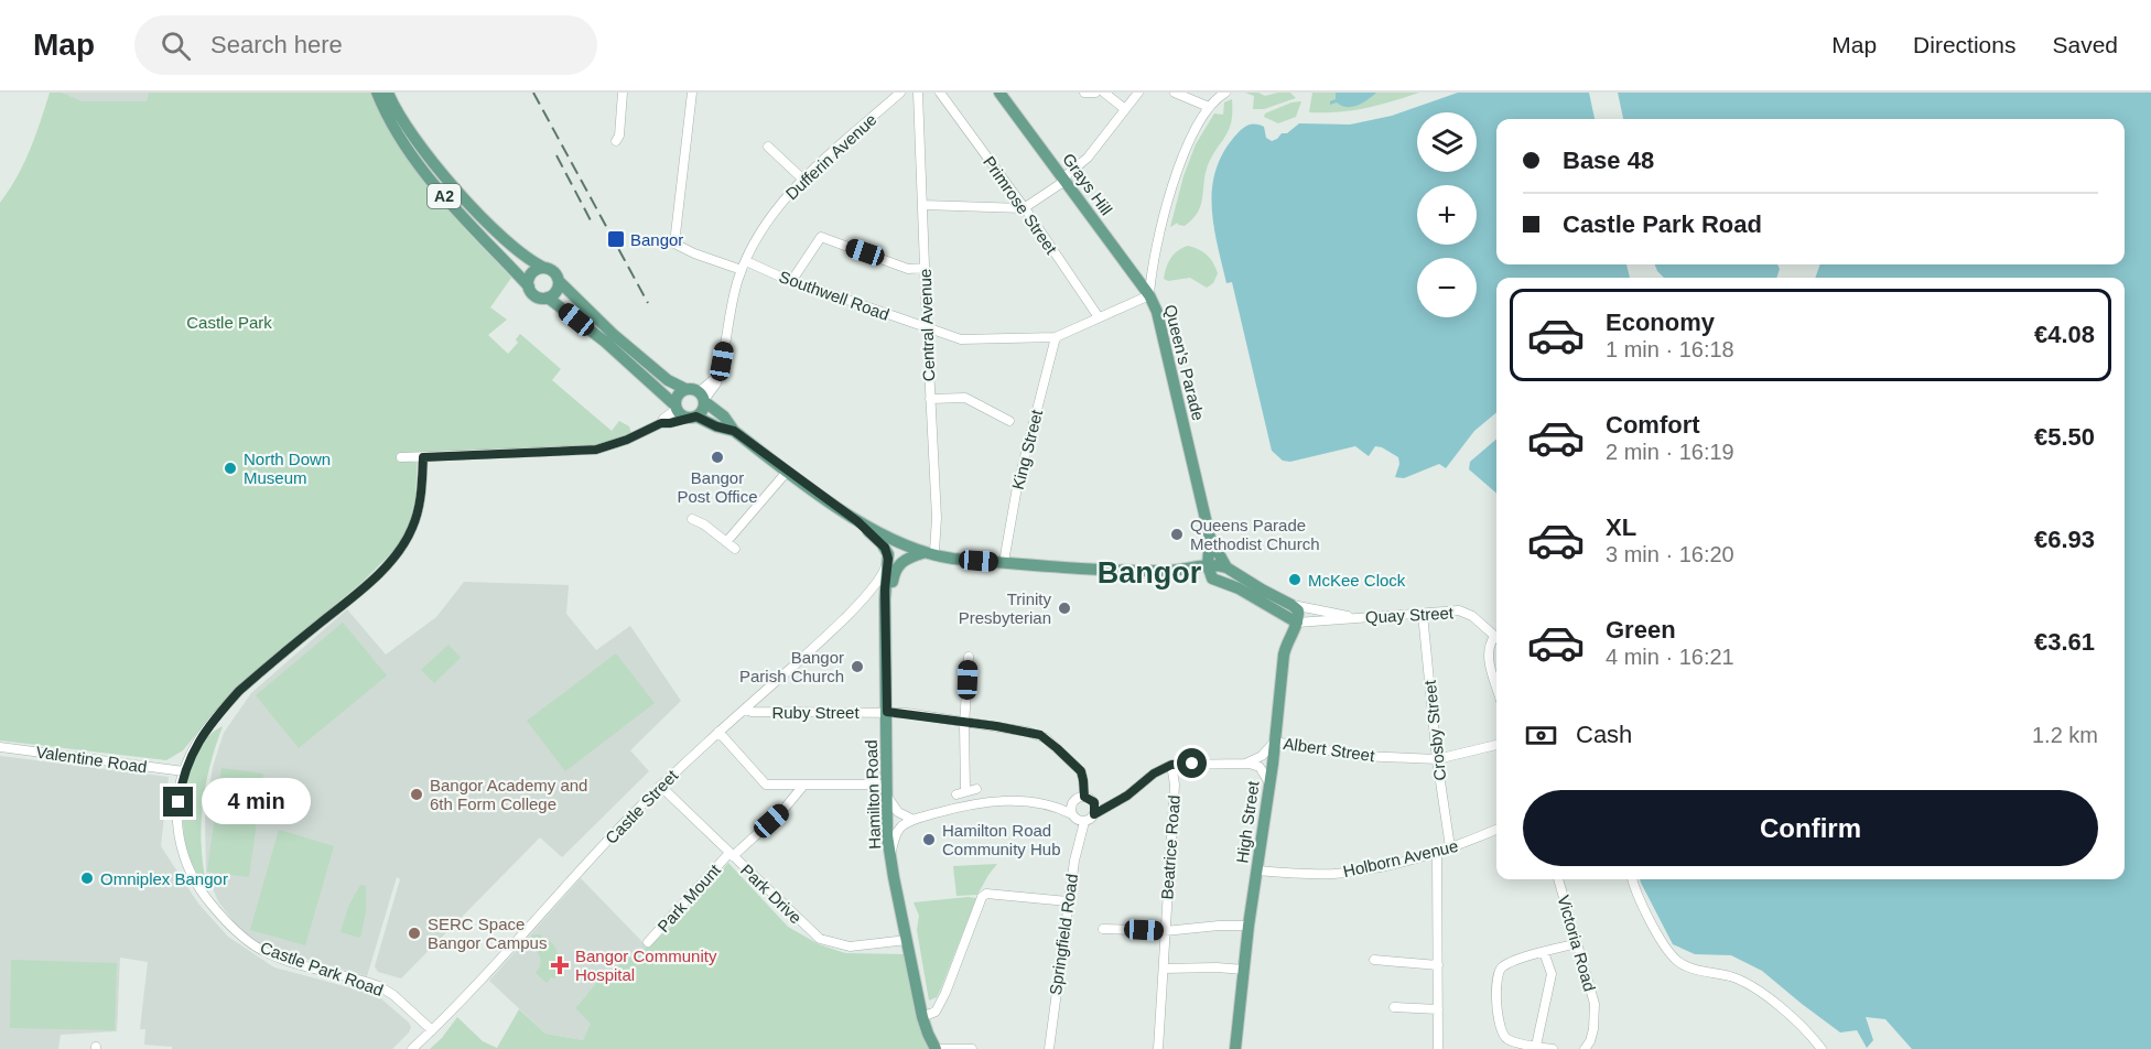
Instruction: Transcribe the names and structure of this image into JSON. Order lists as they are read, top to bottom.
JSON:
{
  "streets": {
    "main road": [
      "Grays Hill",
      "A2",
      "Queen's Parade",
      "Hamilton Road",
      "High Street"
    ],
    "street": [
      "Dufferin Avenue",
      "Primrose Street",
      "Southwell Road",
      "Central Avenue",
      "King Street",
      "Quay Street",
      "Ruby Street",
      "Crosby Street",
      "Albert Street",
      "Valentine Road",
      "Castle Street",
      "Beatrice Road",
      "Holborn Avenue",
      "Park Drive",
      "Park Mount",
      "Springfield Road",
      "Victoria Road",
      "Castle Park Road"
    ]
  },
  "crossings": [
    ["Dufferin Avenue", "A2"],
    ["Dufferin Avenue", "Southwell Road"],
    ["Grays Hill", "Southwell Road"],
    ["Grays Hill", "Queen's Parade"],
    ["A2", "Central Avenue"],
    ["A2", "King Street"],
    ["A2", "Hamilton Road"],
    ["Primrose Street", "Southwell Road"],
    ["Southwell Road", "Central Avenue"],
    ["Southwell Road", "Queen's Parade"],
    ["Southwell Road", "King Street"],
    ["Central Avenue", "Hamilton Road"],
    ["Quay Street", "Crosby Street"],
    ["Quay Street", "High Street"],
    ["Ruby Street", "Hamilton Road"],
    ["Ruby Street", "Castle Street"],
    ["Ruby Street", "Springfield Road"],
    ["Crosby Street", "Albert Street"],
    ["Crosby Street", "Holborn Avenue"],
    ["Albert Street", "High Street"],
    ["Valentine Road", "Castle Park Road"],
    ["Hamilton Road", "Castle Street"],
    ["Hamilton Road", "Park Drive"],
    ["Castle Street", "Park Drive"],
    ["Castle Street", "Castle Park Road"],
    ["High Street", "Holborn Avenue"],
    ["Park Drive", "Park Mount"]
  ],
  "districts": ["Bangor"],
  "parks": ["Castle Park"],
  "places": {
    "transit": ["Bangor"],
    "other": [
      "Bangor Post Office",
      "North Down Museum",
      "Queens Parade Methodist Church",
      "McKee Clock",
      "Trinity Presbyterian",
      "Bangor Parish Church",
      "Bangor Academy and 6th Form College",
      "Hamilton Road Community Hub",
      "Omniplex Bangor",
      "SERC Space Bangor Campus"
    ],
    "health": ["Bangor Community Hospital"]
  },
  "page": {
    "header": "Map",
    "search": "Search here",
    "nav": ["Map", "Directions", "Saved"],
    "map_buttons": ["+", "−"],
    "banner": ["Base 48", "Castle Park Road"],
    "list": [
      {
        "name": "Economy",
        "note": "1 min · 16:18",
        "value": "€4.08"
      },
      {
        "name": "Comfort",
        "note": "2 min · 16:19",
        "value": "€5.50"
      },
      {
        "name": "XL",
        "note": "3 min · 16:20",
        "value": "€6.93"
      },
      {
        "name": "Green",
        "note": "4 min · 16:21",
        "value": "€3.61"
      }
    ],
    "pay": ["Cash", "1.2 km"],
    "buttons": "Confirm",
    "bubble": "4 min"
  }
}
